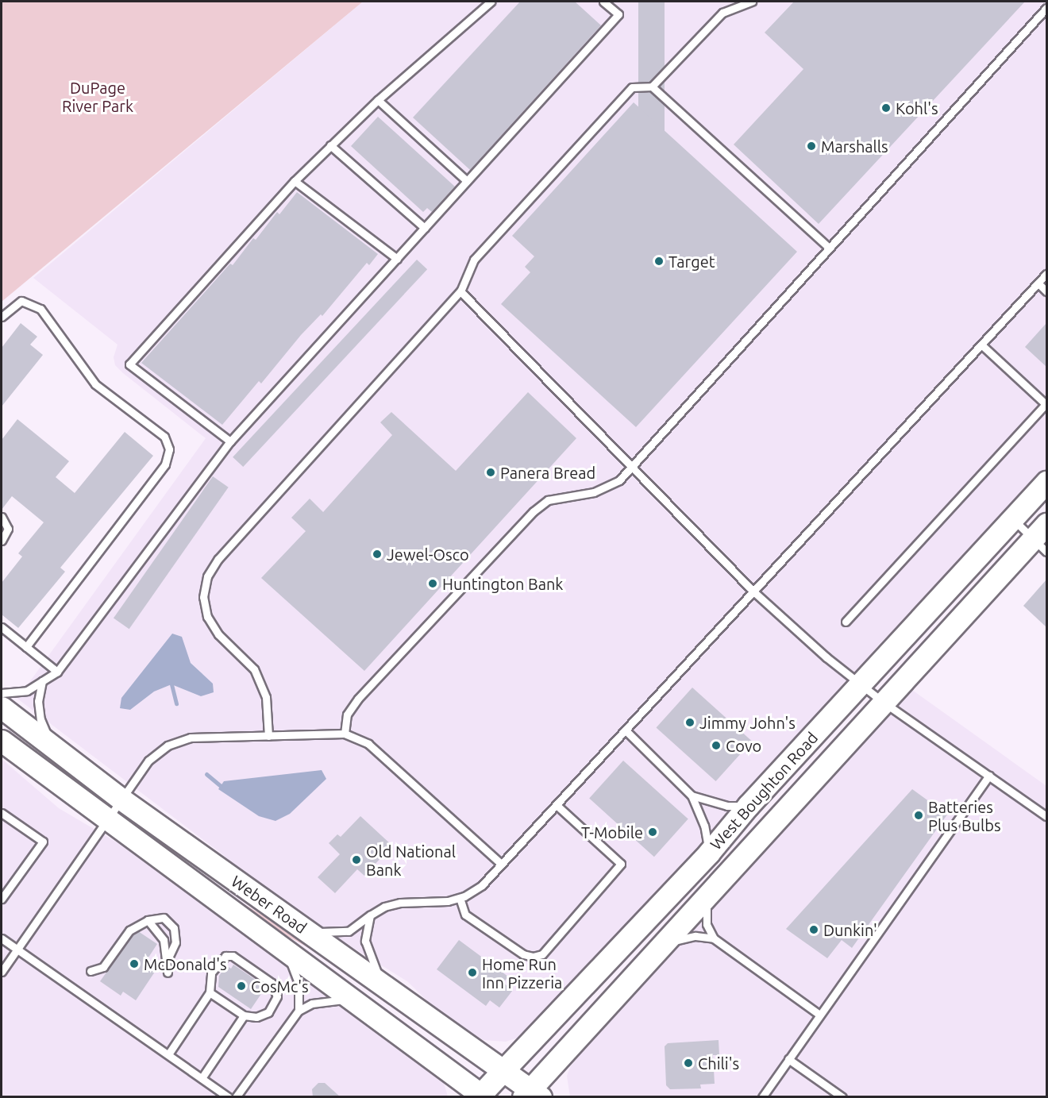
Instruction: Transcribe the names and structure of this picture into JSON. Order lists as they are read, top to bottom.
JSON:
{
  "streets": {
    "main road": ["West Boughton Road", "Weber Road"]
  },
  "crossings": [
    ["West Boughton Road", "Weber Road"]
  ],
  "parks": ["DuPage River Park"],
  "places": [
    "Kohl's",
    "Marshalls",
    "Target",
    "Panera Bread",
    "Jewel-Osco",
    "Huntington Bank",
    "Jimmy John's",
    "Covo",
    "Batteries Plus Bulbs",
    "T-Mobile",
    "Old National Bank",
    "Dunkin'",
    "McDonald's",
    "Home Run Inn Pizzeria",
    "CosMc's",
    "Chili's"
  ]
}
